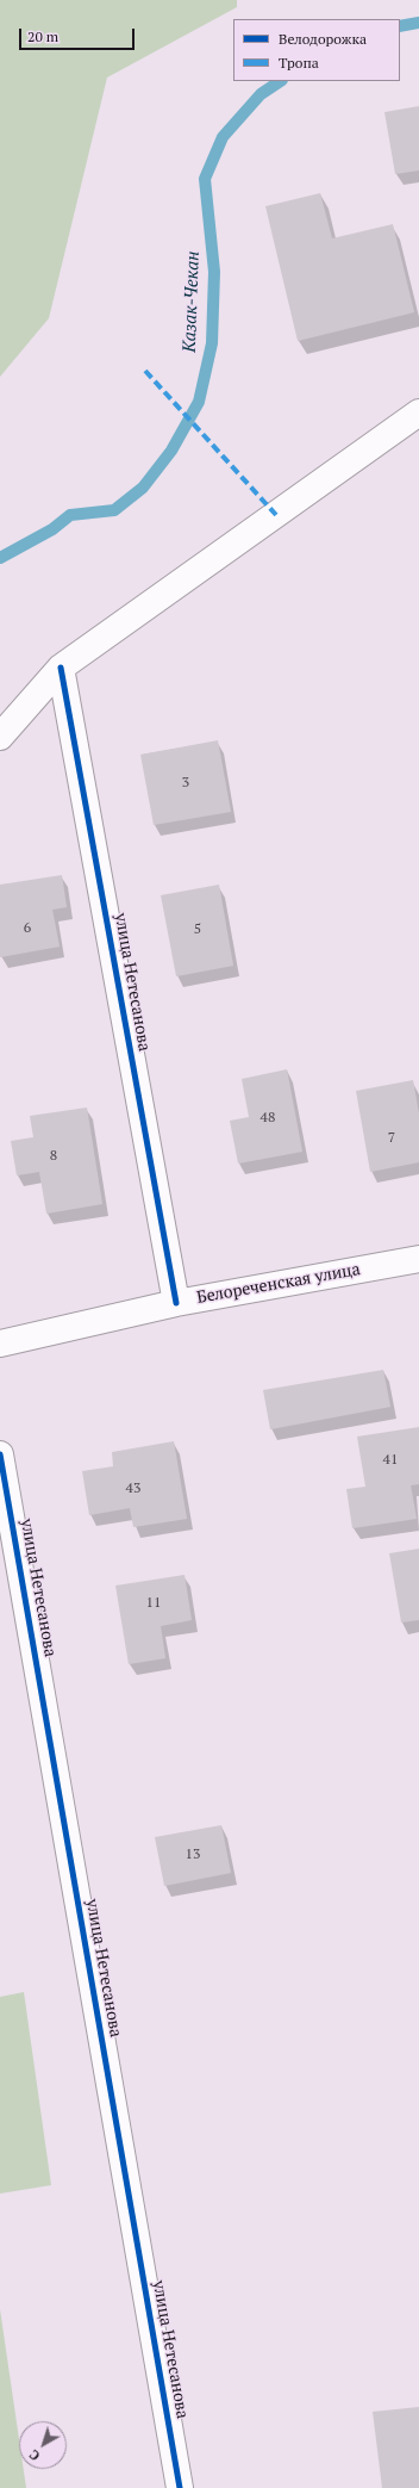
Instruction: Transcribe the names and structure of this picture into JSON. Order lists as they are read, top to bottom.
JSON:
{
  "streets": {
    "street": ["улица Нетесанова", "Белореченская улица"]
  },
  "crossings": [
    ["улица Нетесанова", "Белореченская улица"]
  ],
  "water": ["Казак-Чекан"],
  "house_numbers": [
    "3",
    "6",
    "5",
    "48",
    "7",
    "8",
    "41",
    "43",
    "11",
    "13"
  ],
  "legend": ["Велодорожка", "Тропа"],
  "scale_bar": "20 m",
  "north": "bottom left"
}
